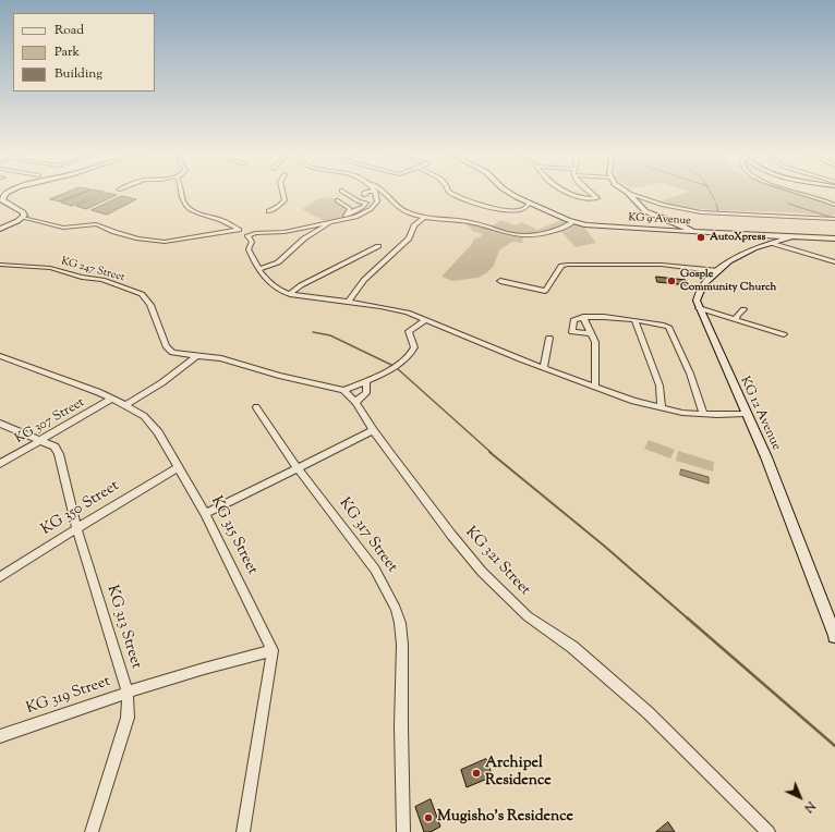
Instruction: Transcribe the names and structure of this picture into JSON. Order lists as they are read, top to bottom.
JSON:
{
  "streets": {
    "main road": ["KG 9 Avenue", "KG 12 Avenue"],
    "street": [
      "KG 247 Street",
      "KG 307 Street",
      "KG 350 Street",
      "KG 315 Street",
      "KG 317 Street",
      "KG 321 Street",
      "KG 313 Street",
      "KG 319 Street"
    ]
  },
  "crossings": [
    ["KG 307 Street", "KG 315 Street"],
    ["KG 307 Street", "KG 313 Street"],
    ["KG 350 Street", "KG 315 Street"],
    ["KG 350 Street", "KG 313 Street"],
    ["KG 315 Street", "KG 319 Street"],
    ["KG 313 Street", "KG 319 Street"]
  ],
  "places": [
    "AutoXpress",
    "Gosple Community Church",
    "Archipel Residence",
    "Mugisho's Residence"
  ],
  "legend": ["Road", "Park", "Building"],
  "north": "bottom right"
}
